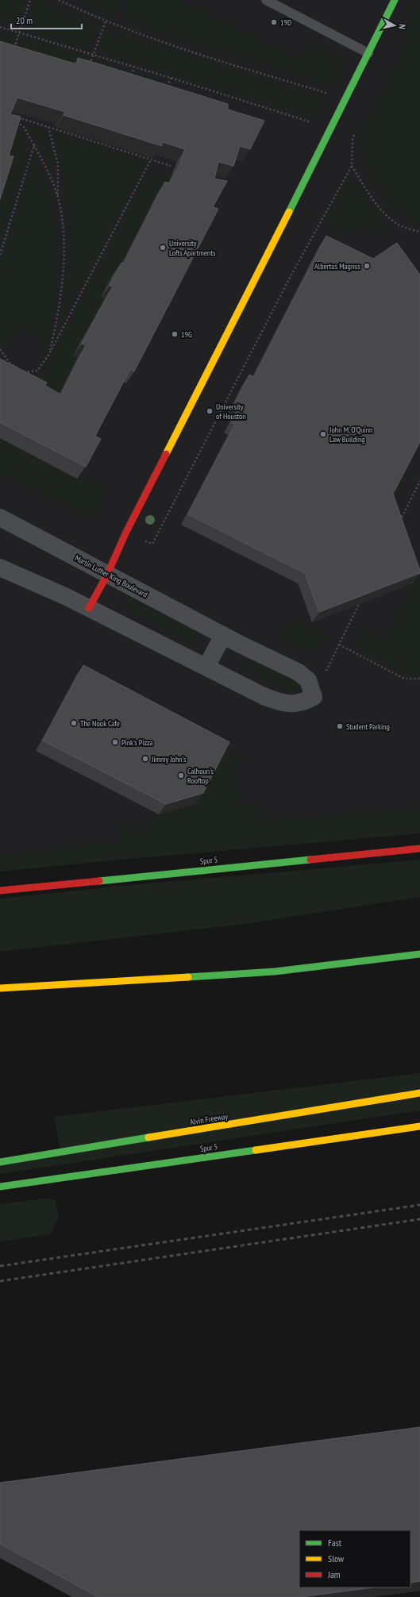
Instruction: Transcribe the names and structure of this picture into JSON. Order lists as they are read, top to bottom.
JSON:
{
  "streets": {
    "main road": ["Spur 5", "Alvin Freeway"],
    "street": ["Martin Luther King Boulevard"]
  },
  "places": [
    "19D",
    "University Lofts Apartments",
    "Albertus Magnus",
    "19G",
    "University of Houston",
    "John M. O’Quinn Law Building",
    "The Nook Cafe",
    "Student Parking",
    "Pink's Pizza",
    "Jimmy John's",
    "Calhoun's Rooftop"
  ],
  "legend": ["Fast", "Slow", "Jam"],
  "scale_bar": "20 m",
  "north": "right"
}
